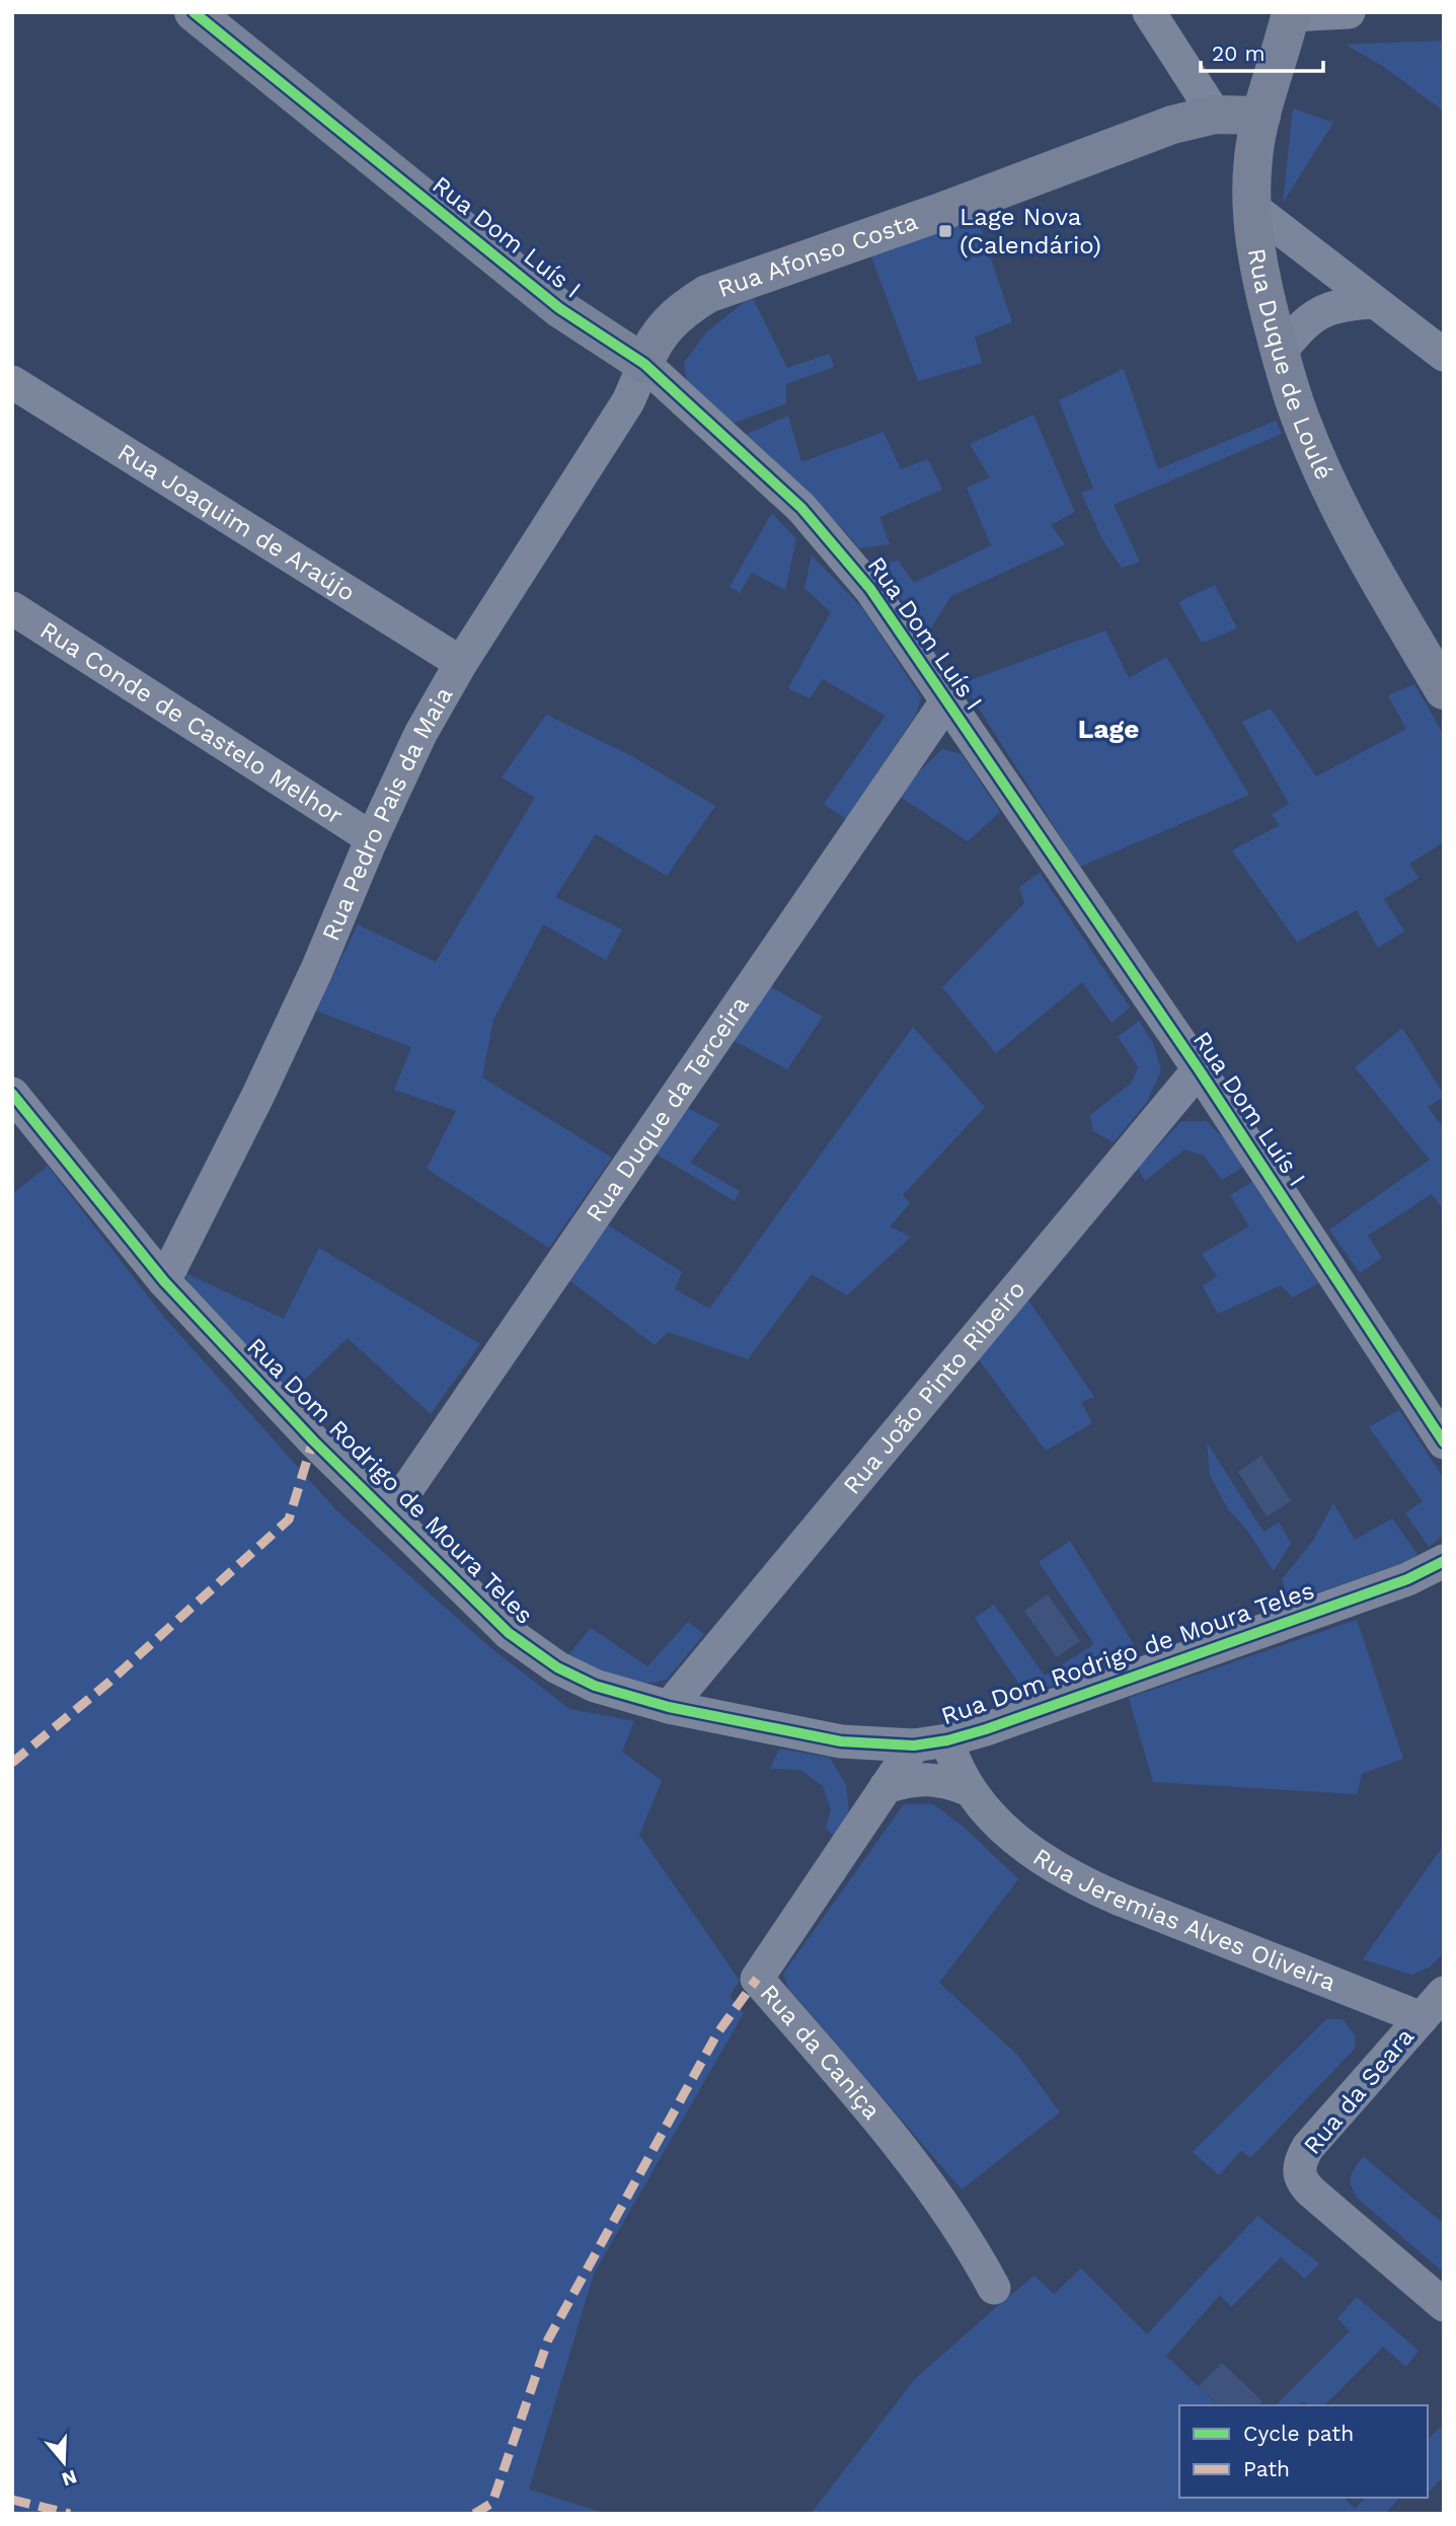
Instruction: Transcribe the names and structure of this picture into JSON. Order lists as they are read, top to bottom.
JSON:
{
  "streets": {
    "street": [
      "Rua Dom Luís I",
      "Rua Afonso Costa",
      "Rua Duque de Loulé",
      "Rua Joaquim de Araújo",
      "Rua Conde de Castelo Melhor",
      "Rua Pedro Pais da Maia",
      "Rua Duque da Terceira",
      "Rua João Pinto Ribeiro",
      "Rua Dom Rodrigo de Moura Teles",
      "Rua Jeremias Alves Oliveira",
      "Rua da Caniça",
      "Rua da Seara"
    ]
  },
  "crossings": [
    ["Rua Dom Luís I", "Rua Afonso Costa"],
    ["Rua Dom Luís I", "Rua Pedro Pais da Maia"],
    ["Rua Dom Luís I", "Rua Duque da Terceira"],
    ["Rua Dom Luís I", "Rua João Pinto Ribeiro"],
    ["Rua Afonso Costa", "Rua Duque de Loulé"],
    ["Rua Afonso Costa", "Rua Pedro Pais da Maia"],
    ["Rua Joaquim de Araújo", "Rua Pedro Pais da Maia"],
    ["Rua Conde de Castelo Melhor", "Rua Pedro Pais da Maia"],
    ["Rua Pedro Pais da Maia", "Rua Dom Rodrigo de Moura Teles"],
    ["Rua Duque da Terceira", "Rua Dom Rodrigo de Moura Teles"],
    ["Rua João Pinto Ribeiro", "Rua Dom Rodrigo de Moura Teles"],
    ["Rua Dom Rodrigo de Moura Teles", "Rua Jeremias Alves Oliveira"],
    ["Rua Dom Rodrigo de Moura Teles", "Rua da Caniça"],
    ["Rua Jeremias Alves Oliveira", "Rua da Seara"]
  ],
  "districts": ["Lage"],
  "places": {
    "transit": ["Lage Nova (Calendário)"]
  },
  "legend": ["Cycle path", "Path"],
  "scale_bar": "20 m",
  "north": "bottom"
}
